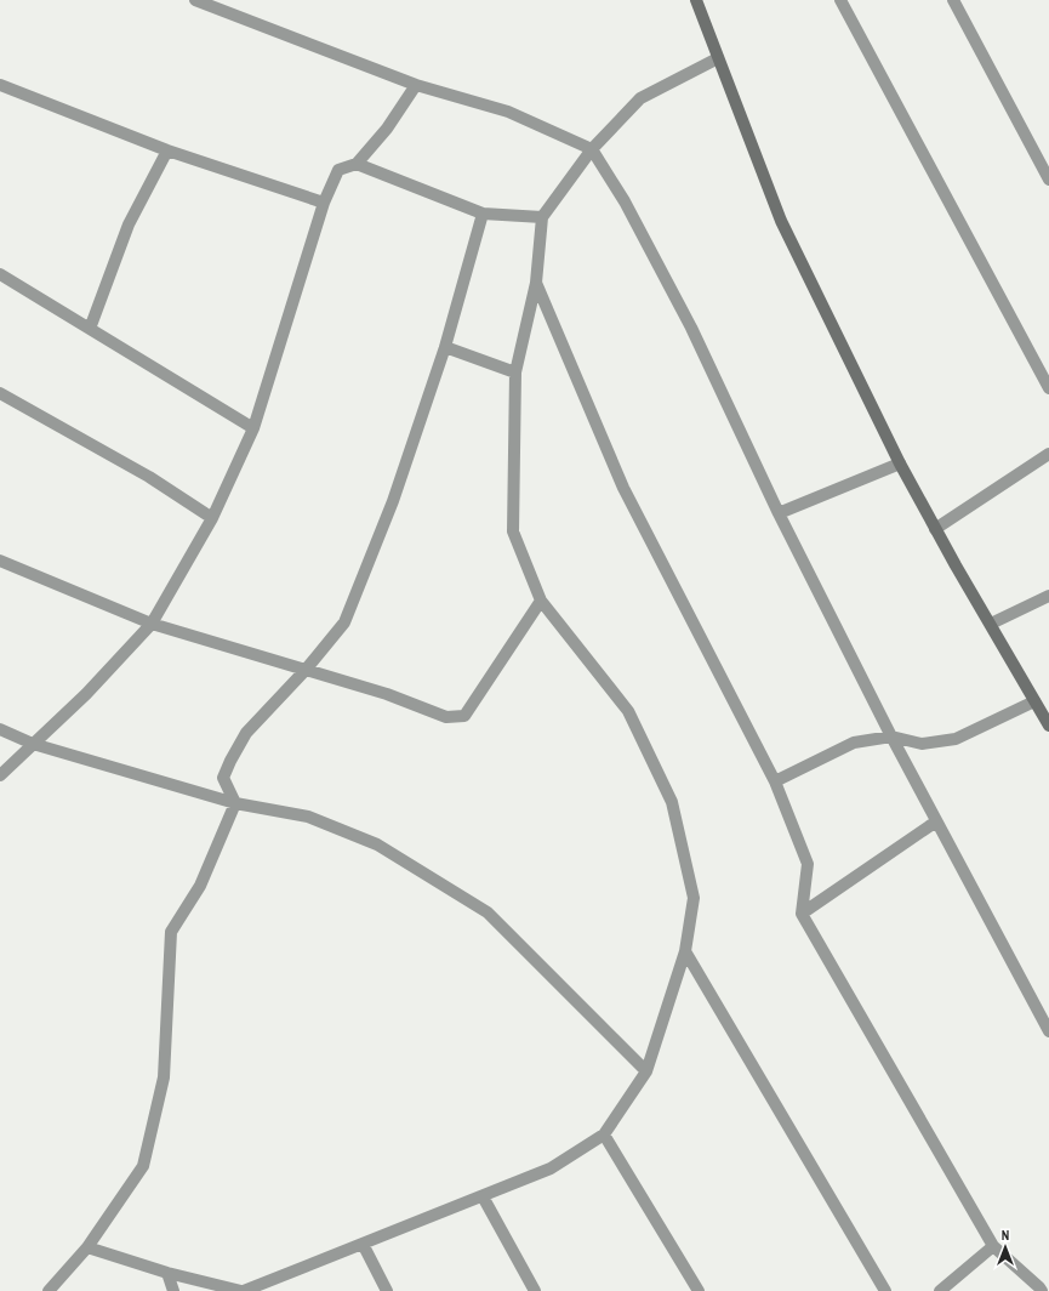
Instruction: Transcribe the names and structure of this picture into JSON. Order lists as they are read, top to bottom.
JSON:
{
  "north": "top"
}
